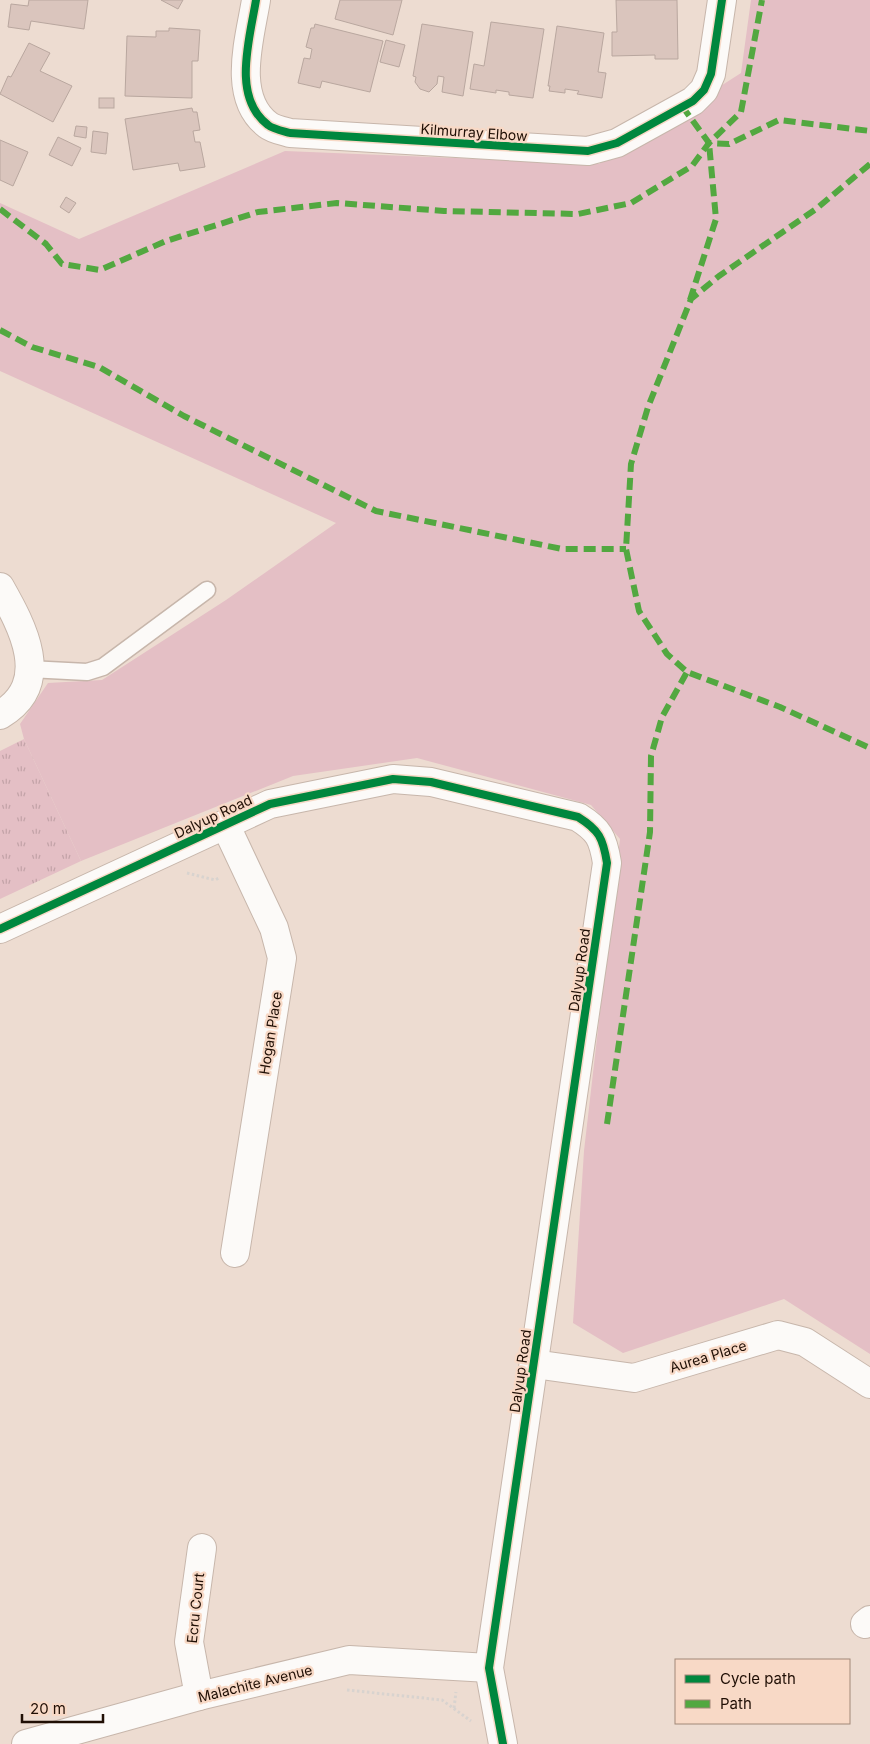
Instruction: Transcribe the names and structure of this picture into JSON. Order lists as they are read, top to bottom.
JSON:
{
  "streets": {
    "street": [
      "Kilmurray Elbow",
      "Dalyup Road",
      "Hogan Place",
      "Aurea Place",
      "Ecru Court",
      "Malachite Avenue"
    ]
  },
  "crossings": [
    ["Dalyup Road", "Hogan Place"],
    ["Dalyup Road", "Aurea Place"],
    ["Dalyup Road", "Malachite Avenue"],
    ["Ecru Court", "Malachite Avenue"]
  ],
  "legend": ["Cycle path", "Path"],
  "scale_bar": "20 m"
}
